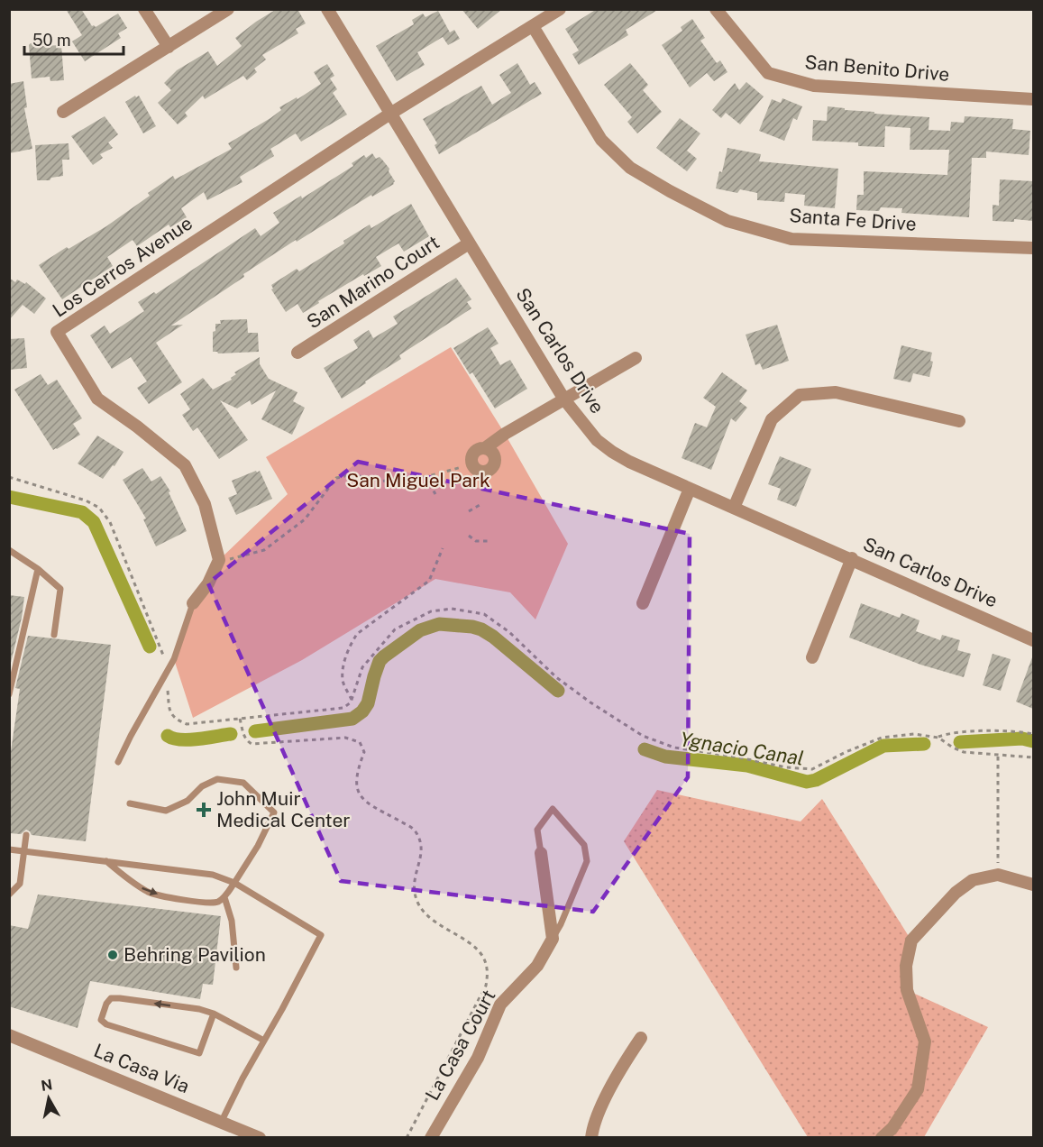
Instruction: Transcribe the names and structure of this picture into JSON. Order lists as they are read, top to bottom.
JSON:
{
  "streets": {
    "street": [
      "San Benito Drive",
      "Santa Fe Drive",
      "Los Cerros Avenue",
      "San Marino Court",
      "San Carlos Drive",
      "La Casa Court",
      "La Casa Via"
    ]
  },
  "crossings": [
    ["Santa Fe Drive", "Los Cerros Avenue"],
    ["Los Cerros Avenue", "San Carlos Drive"],
    ["San Marino Court", "San Carlos Drive"]
  ],
  "water": ["Ygnacio Canal"],
  "parks": ["San Miguel Park"],
  "places": {
    "health": ["John Muir Medical Center"],
    "other": ["Behring Pavilion"]
  },
  "scale_bar": "50 m",
  "north": "top"
}
